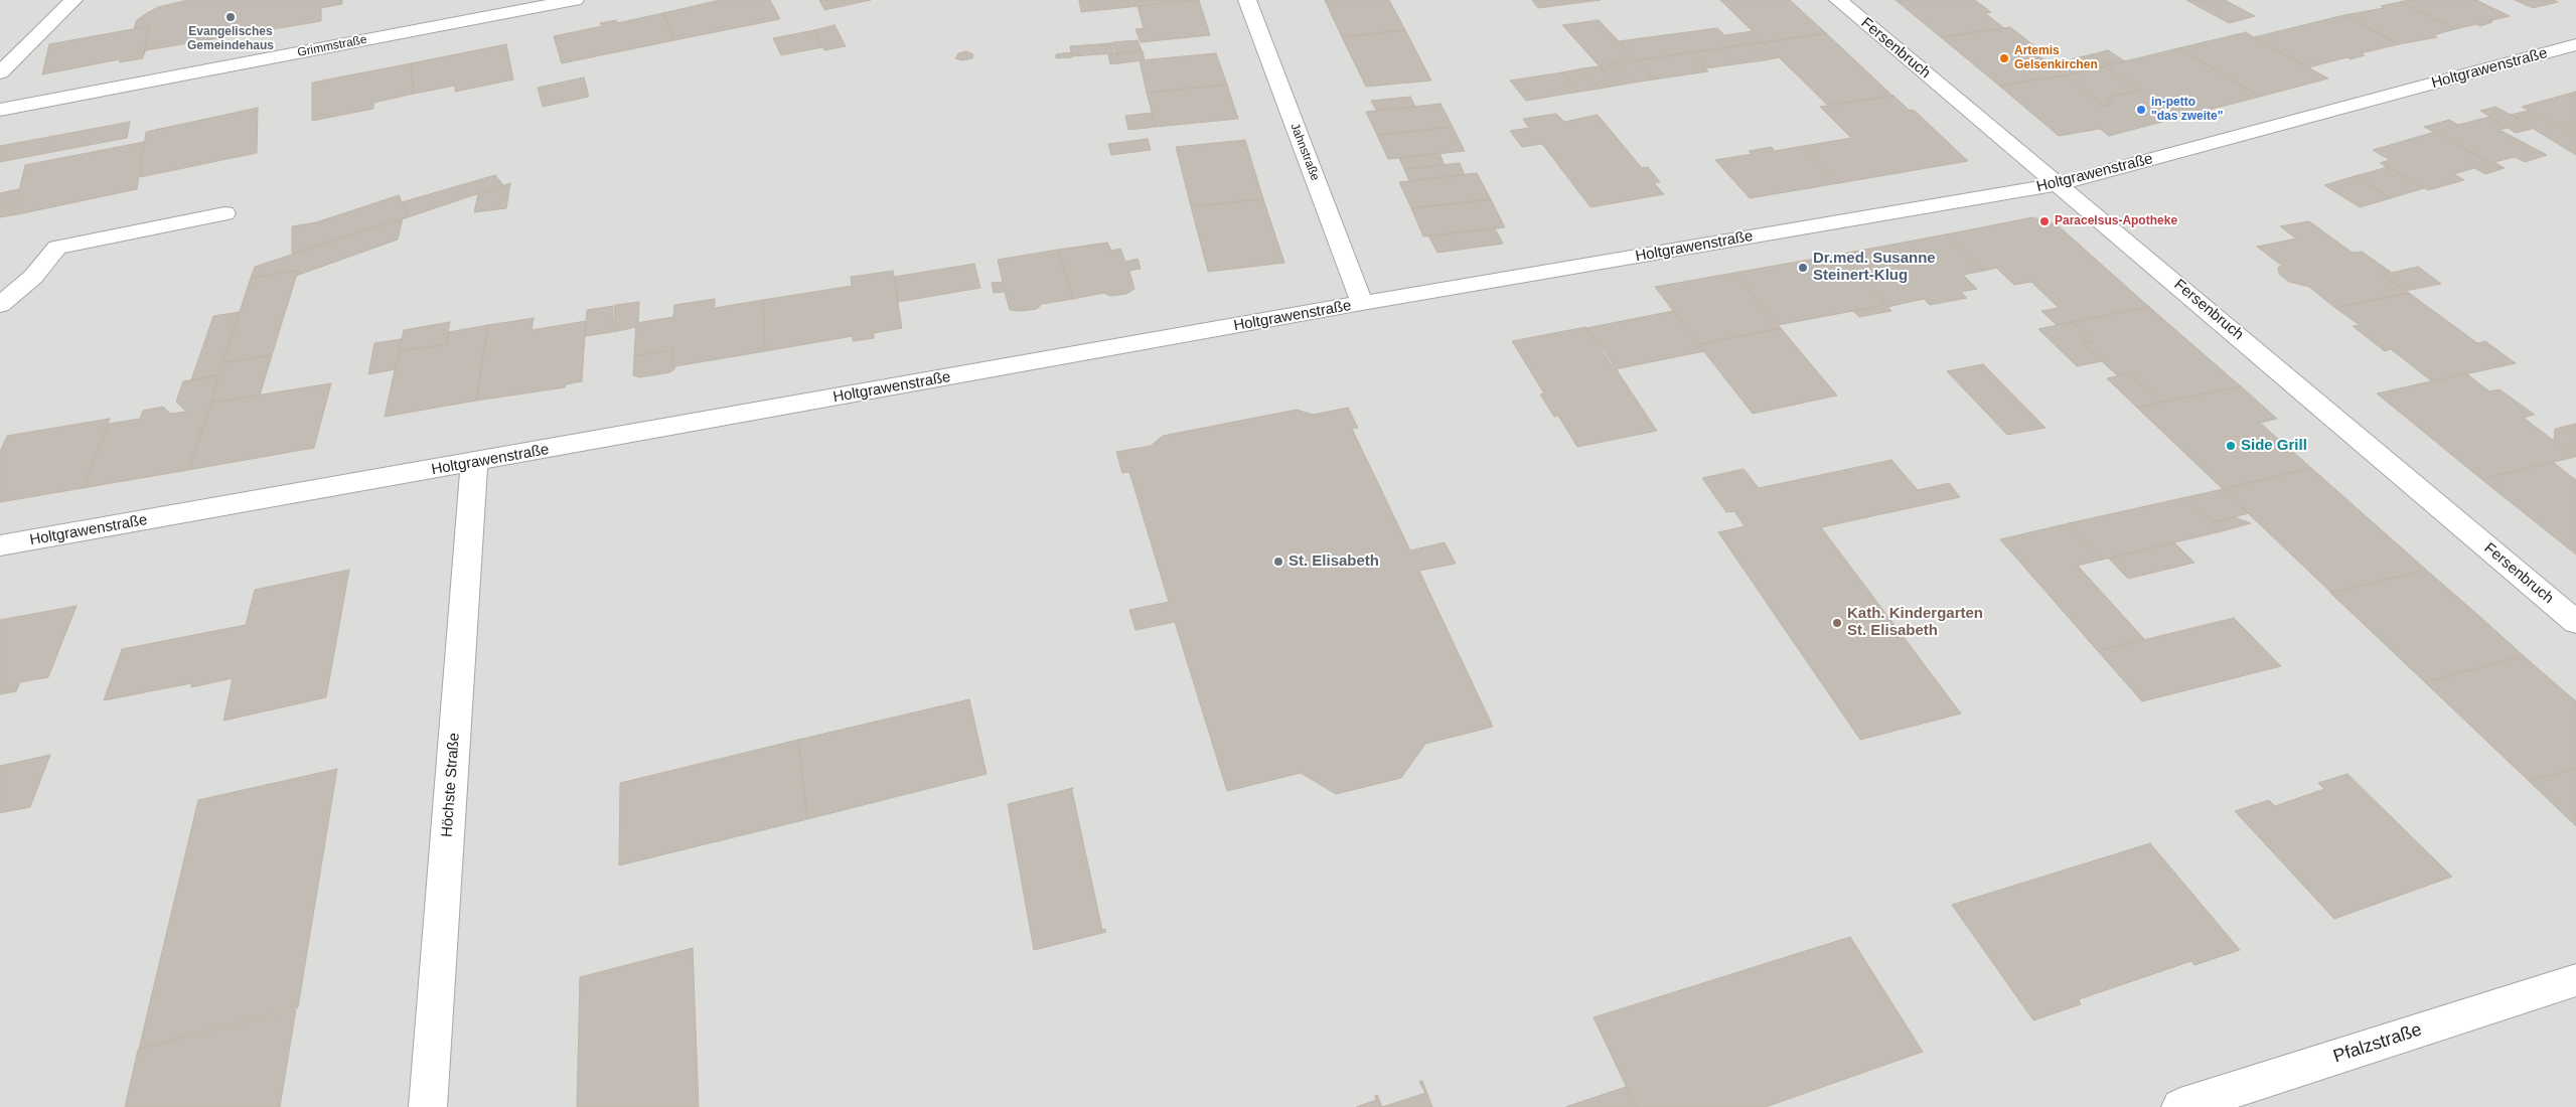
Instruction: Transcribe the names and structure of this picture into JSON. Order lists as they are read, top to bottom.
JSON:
{
  "streets": {
    "street": [
      "Grimmstraße",
      "Fersenbruch",
      "Holtgrawenstraße",
      "Jahnstraße",
      "Höchste Straße",
      "Pfalzstraße"
    ]
  },
  "crossings": [
    ["Fersenbruch", "Holtgrawenstraße"],
    ["Holtgrawenstraße", "Jahnstraße"],
    ["Holtgrawenstraße", "Höchste Straße"]
  ],
  "places": [
    "Evangelisches Gemeindehaus",
    "Artemis Gelsenkirchen",
    "in-petto \"das zweite\"",
    "Paracelsus-Apotheke",
    "Dr.med. Susanne Steinert-Klug",
    "Side Grill",
    "St. Elisabeth",
    "Kath. Kindergarten St. Elisabeth"
  ]
}
